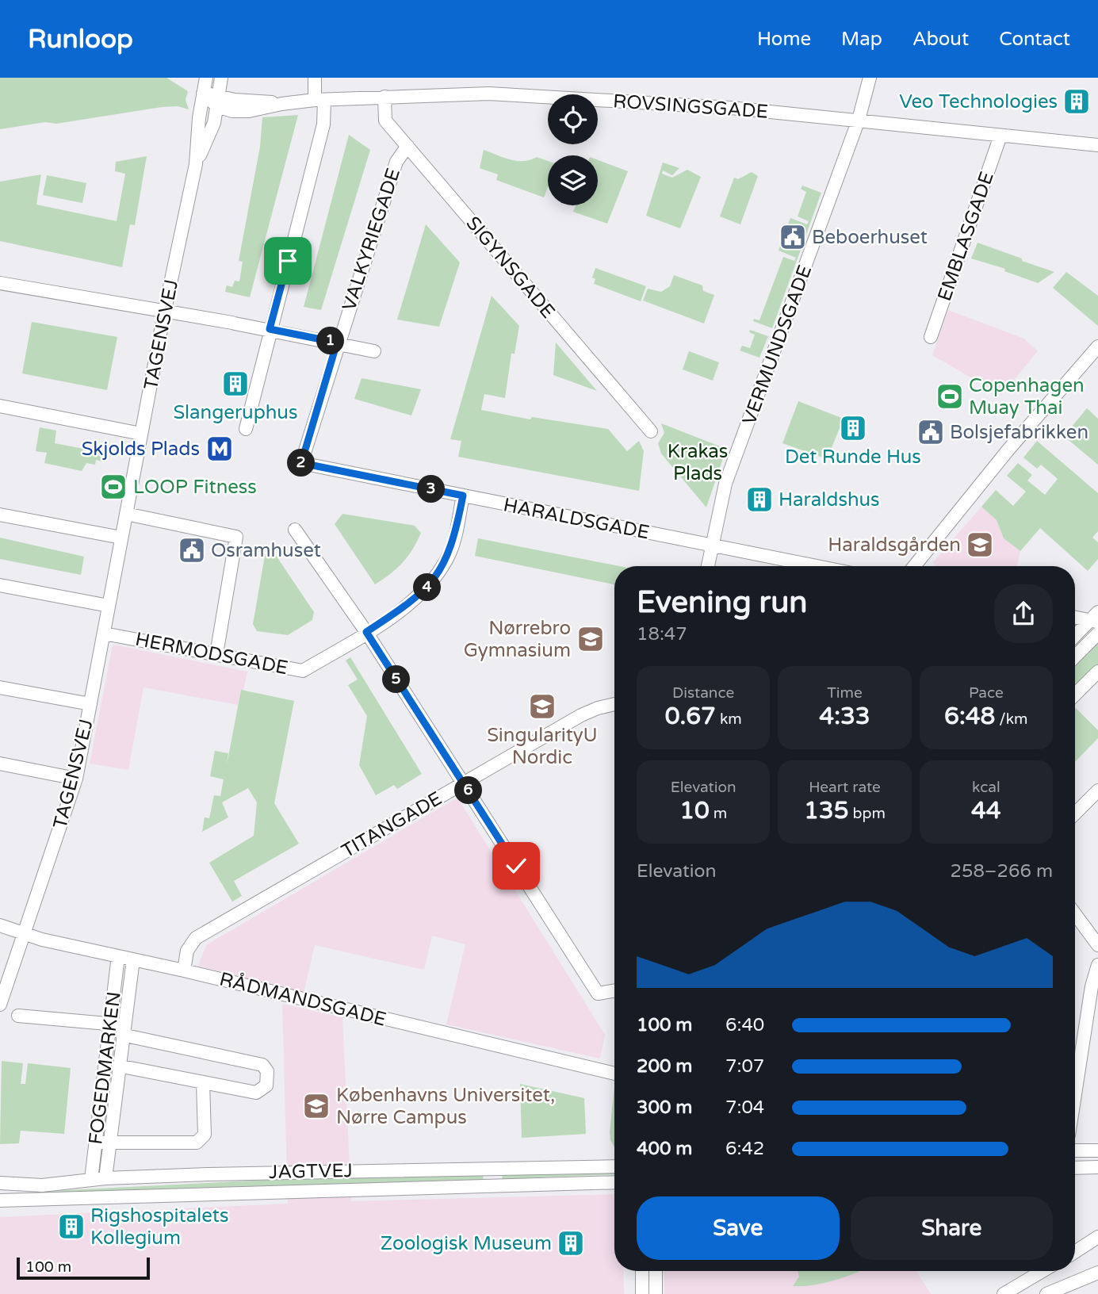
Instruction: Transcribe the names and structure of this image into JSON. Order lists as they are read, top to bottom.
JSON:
{
  "streets": {
    "street": [
      "ROVSINGSGADE",
      "EMBLASGADE",
      "VALKYRIEGADE",
      "SIGYNSGADE",
      "TAGENSVEJ",
      "VERMUNDSGADE",
      "HARALDSGADE",
      "HERMODSGADE",
      "TITANGADE",
      "RÅDMANDSGADE",
      "FOGEDMARKEN",
      "JAGTVEJ"
    ]
  },
  "crossings": [
    ["ROVSINGSGADE", "EMBLASGADE"],
    ["ROVSINGSGADE", "SIGYNSGADE"],
    ["ROVSINGSGADE", "TAGENSVEJ"],
    ["ROVSINGSGADE", "VERMUNDSGADE"],
    ["VALKYRIEGADE", "SIGYNSGADE"],
    ["VALKYRIEGADE", "HARALDSGADE"],
    ["TAGENSVEJ", "HERMODSGADE"],
    ["TAGENSVEJ", "RÅDMANDSGADE"],
    ["VERMUNDSGADE", "HARALDSGADE"],
    ["HARALDSGADE", "HERMODSGADE"],
    ["TITANGADE", "RÅDMANDSGADE"],
    ["RÅDMANDSGADE", "FOGEDMARKEN"],
    ["FOGEDMARKEN", "JAGTVEJ"]
  ],
  "parks": ["Krakas Plads"],
  "places": {
    "building": [
      "Veo Technologies",
      "Slangeruphus",
      "Det Runde Hus",
      "Haraldshus",
      "Rigshospitalets Kollegium",
      "Zoologisk Museum"
    ],
    "public building": ["Beboerhuset", "Bolsjefabrikken", "Osramhuset"],
    "sports": ["Copenhagen Muay Thai", "LOOP Fitness"],
    "metro station": ["Skjolds Plads"],
    "school or university": [
      "Haraldsgården",
      "Nørrebro Gymnasium",
      "SingularityU Nordic",
      "Københavns Universitet, Nørre Campus"
    ]
  },
  "scale_bar": "100 m",
  "page": {
    "header": "Runloop",
    "nav": [
      "Home",
      "Map",
      "About",
      "Contact"
    ],
    "pins": [
      "1",
      "2",
      "3",
      "4",
      "5",
      "6"
    ],
    "heading": ["Evening run", "18:47"],
    "stats": [
      ["Distance", "0.67 km"],
      ["Time", "4:33"],
      ["Pace", "6:48 /km"],
      ["Elevation", "10 m"],
      ["Heart rate", "135 bpm"],
      ["kcal", "44"]
    ],
    "chart": ["Elevation", "258–266 m"],
    "list": [
      {
        "name": "100 m",
        "note": "6:40"
      },
      {
        "name": "200 m",
        "note": "7:07"
      },
      {
        "name": "300 m",
        "note": "7:04"
      },
      {
        "name": "400 m",
        "note": "6:42"
      }
    ],
    "buttons": ["Save", "Share"],
    "scale": "100 m"
  }
}
